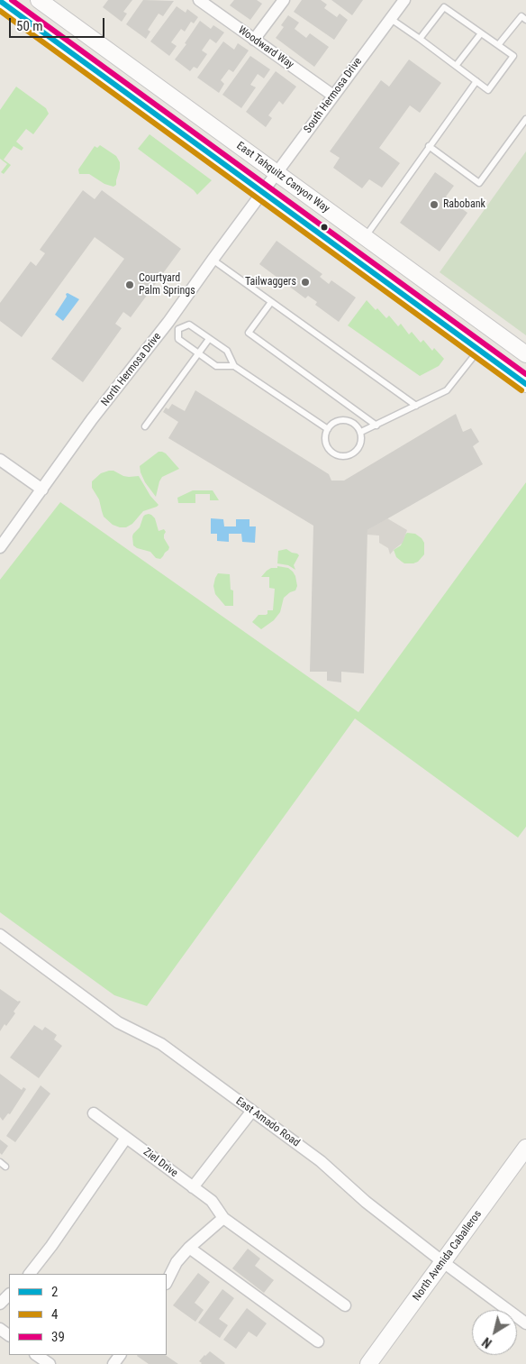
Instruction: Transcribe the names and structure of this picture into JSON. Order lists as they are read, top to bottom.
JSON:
{
  "streets": {
    "main road": ["East Tahquitz Canyon Way", "North Avenida Caballeros"],
    "street": [
      "Woodward Way",
      "South Hermosa Drive",
      "North Hermosa Drive",
      "East Amado Road",
      "Ziel Drive"
    ]
  },
  "crossings": [
    ["Woodward Way", "South Hermosa Drive"],
    ["South Hermosa Drive", "East Tahquitz Canyon Way"],
    ["South Hermosa Drive", "North Hermosa Drive"],
    ["East Tahquitz Canyon Way", "North Hermosa Drive"],
    ["East Amado Road", "North Avenida Caballeros"]
  ],
  "places": ["Rabobank", "Tailwaggers", "Courtyard Palm Springs"],
  "lines": ["transit line 39", "transit line 2", "transit line 4"],
  "legend": ["2", "4", "39"],
  "scale_bar": "50 m",
  "north": "bottom left"
}
